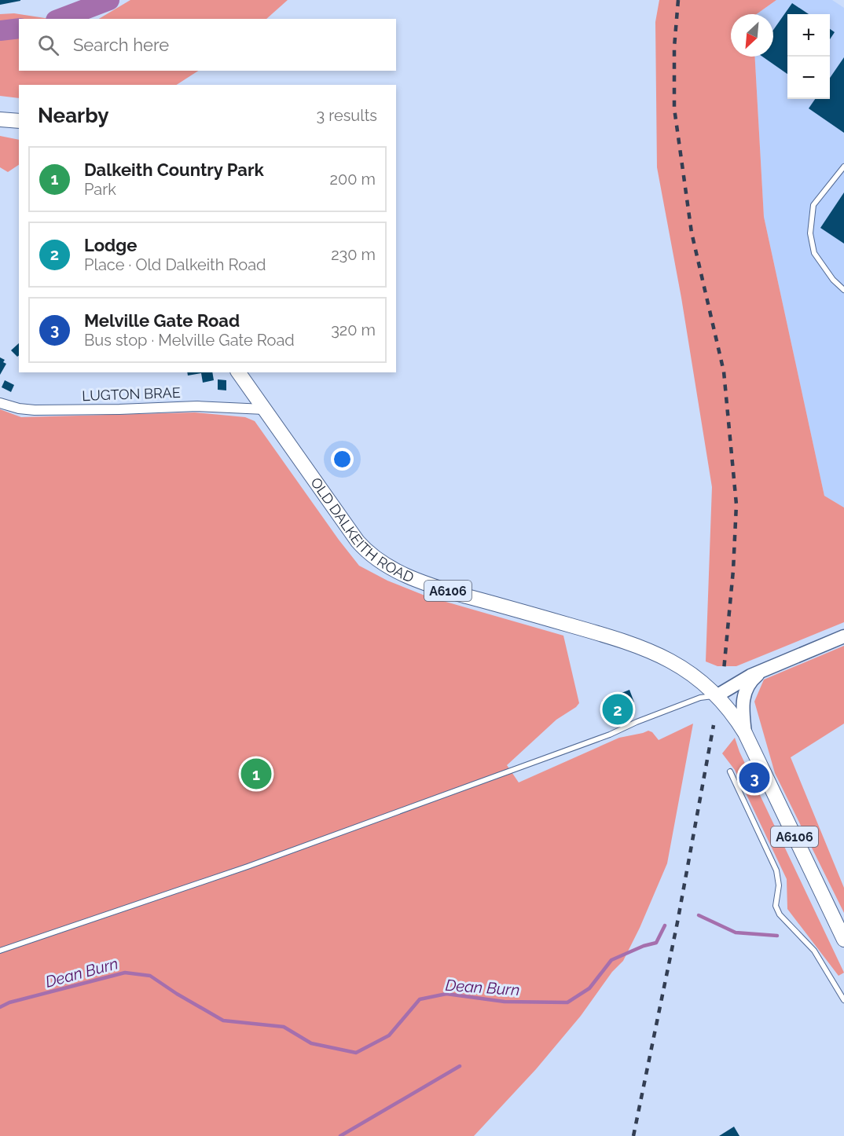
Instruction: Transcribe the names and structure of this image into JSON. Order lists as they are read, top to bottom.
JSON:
{
  "streets": {
    "main road": ["OLD DALKEITH ROAD", "A6106"],
    "street": ["LUGTON BRAE"]
  },
  "crossings": [
    ["LUGTON BRAE", "OLD DALKEITH ROAD"],
    ["OLD DALKEITH ROAD", "A6106"]
  ],
  "water": ["Dean Burn"],
  "north": "bottom left",
  "page": {
    "map_buttons": ["+", "−"],
    "search": "Search here",
    "heading": ["Nearby", "3 results"],
    "list": [
      {
        "mark": "1",
        "name": "Dalkeith Country Park",
        "note": "Park",
        "value": "200 m"
      },
      {
        "mark": "2",
        "name": "Lodge",
        "note": "Place · Old Dalkeith Road",
        "value": "230 m"
      },
      {
        "mark": "3",
        "name": "Melville Gate Road",
        "note": "Bus stop · Melville Gate Road",
        "value": "320 m"
      }
    ],
    "pins": ["2", "1", "3"]
  }
}
